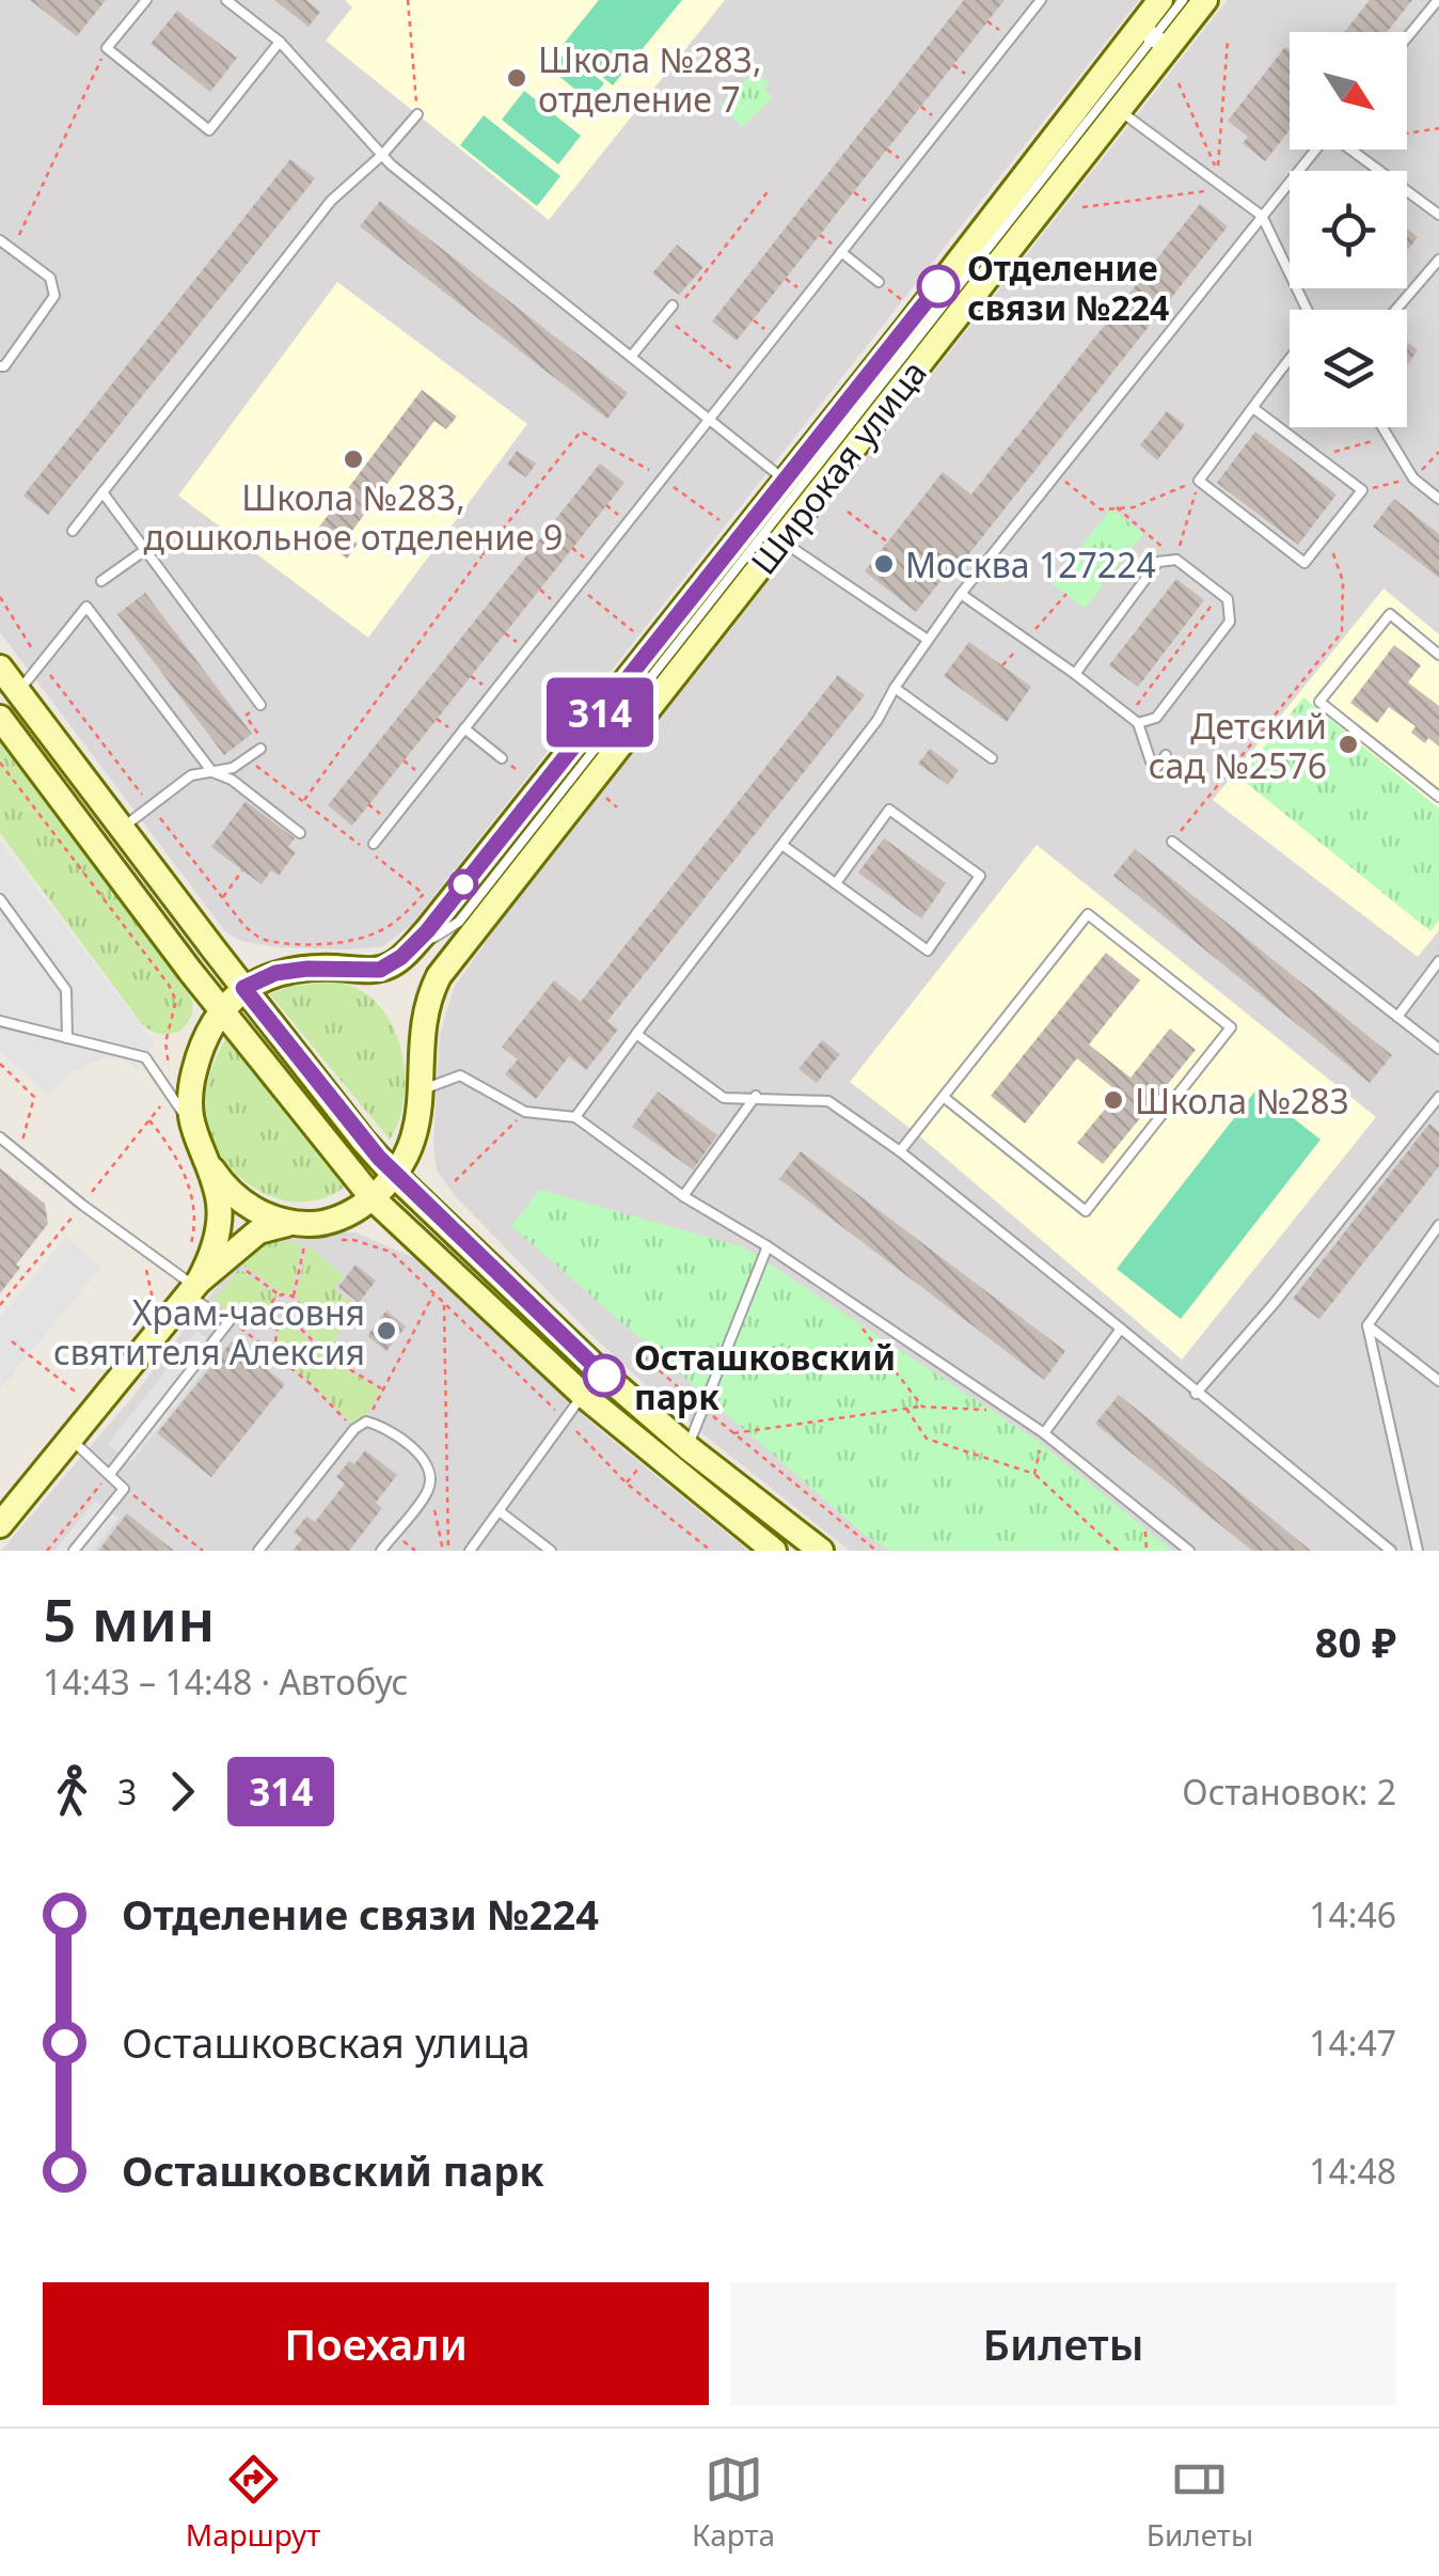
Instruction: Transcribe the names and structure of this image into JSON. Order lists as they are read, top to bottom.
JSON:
{
  "streets": {
    "main road": ["Широкая улица"]
  },
  "places": [
    "Школа №283, отделение 7",
    "Отделение связи №224",
    "Школа №283, дошкольное отделение 9",
    "Москва 127224",
    "Детский сад №2576",
    "Школа №283",
    "Храм-часовня святителя Алексия",
    "Осташковский парк"
  ],
  "lines": ["bus line 314"],
  "north": "bottom right",
  "page": {
    "on_map": "314",
    "heading": ["5 мин", "14:43 – 14:48 · Автобус", "80 ₽"],
    "legs": ["3", "314", "Остановок: 2"],
    "list": [
      {
        "name": "Отделение связи №224",
        "value": "14:46"
      },
      {
        "name": "Осташковская улица",
        "value": "14:47"
      },
      {
        "name": "Осташковский парк",
        "value": "14:48"
      }
    ],
    "buttons": ["Поехали", "Билеты"],
    "tabs": ["Маршрут", "Карта", "Билеты"]
  }
}
